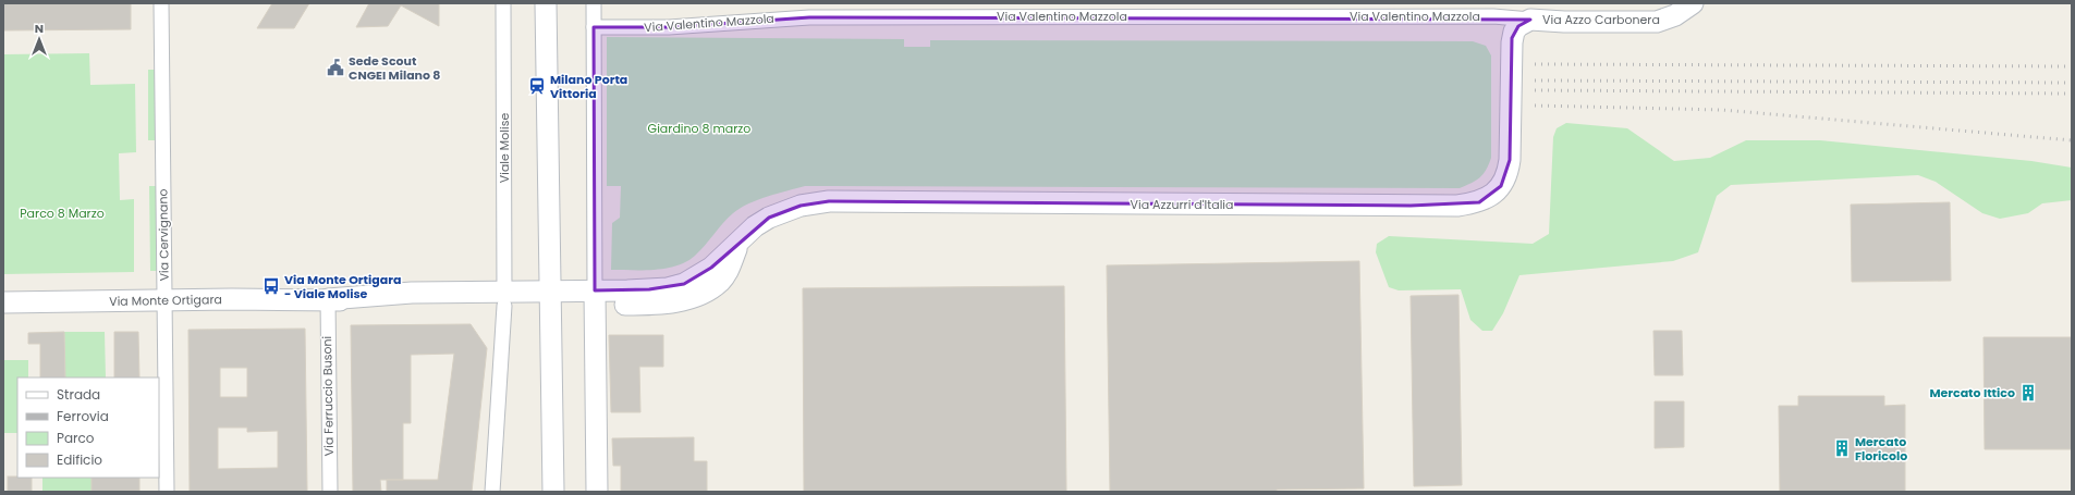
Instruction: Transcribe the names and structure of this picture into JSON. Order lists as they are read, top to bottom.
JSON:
{
  "streets": {
    "street": [
      "Via Valentino Mazzola",
      "Via Azzo Carbonera",
      "Viale Molise",
      "Via Azzurri d'Italia",
      "Via Cervignano",
      "Via Monte Ortigara",
      "Via Ferruccio Busoni"
    ]
  },
  "crossings": [
    ["Via Valentino Mazzola", "Via Azzo Carbonera"],
    ["Via Valentino Mazzola", "Via Azzurri d'Italia"],
    ["Via Azzo Carbonera", "Via Azzurri d'Italia"],
    ["Viale Molise", "Via Monte Ortigara"],
    ["Via Cervignano", "Via Monte Ortigara"],
    ["Via Monte Ortigara", "Via Ferruccio Busoni"]
  ],
  "parks": ["Giardino 8 marzo", "Parco 8 Marzo"],
  "places": {
    "public building": ["Sede Scout CNGEI Milano 8"],
    "station": ["Milano Porta Vittoria"],
    "bus stop": ["Via Monte Ortigara - Viale Molise"],
    "building": ["Mercato Ittico", "Mercato Floricolo"]
  },
  "legend": [
    "Strada",
    "Ferrovia",
    "Parco",
    "Edificio"
  ],
  "north": "top"
}
